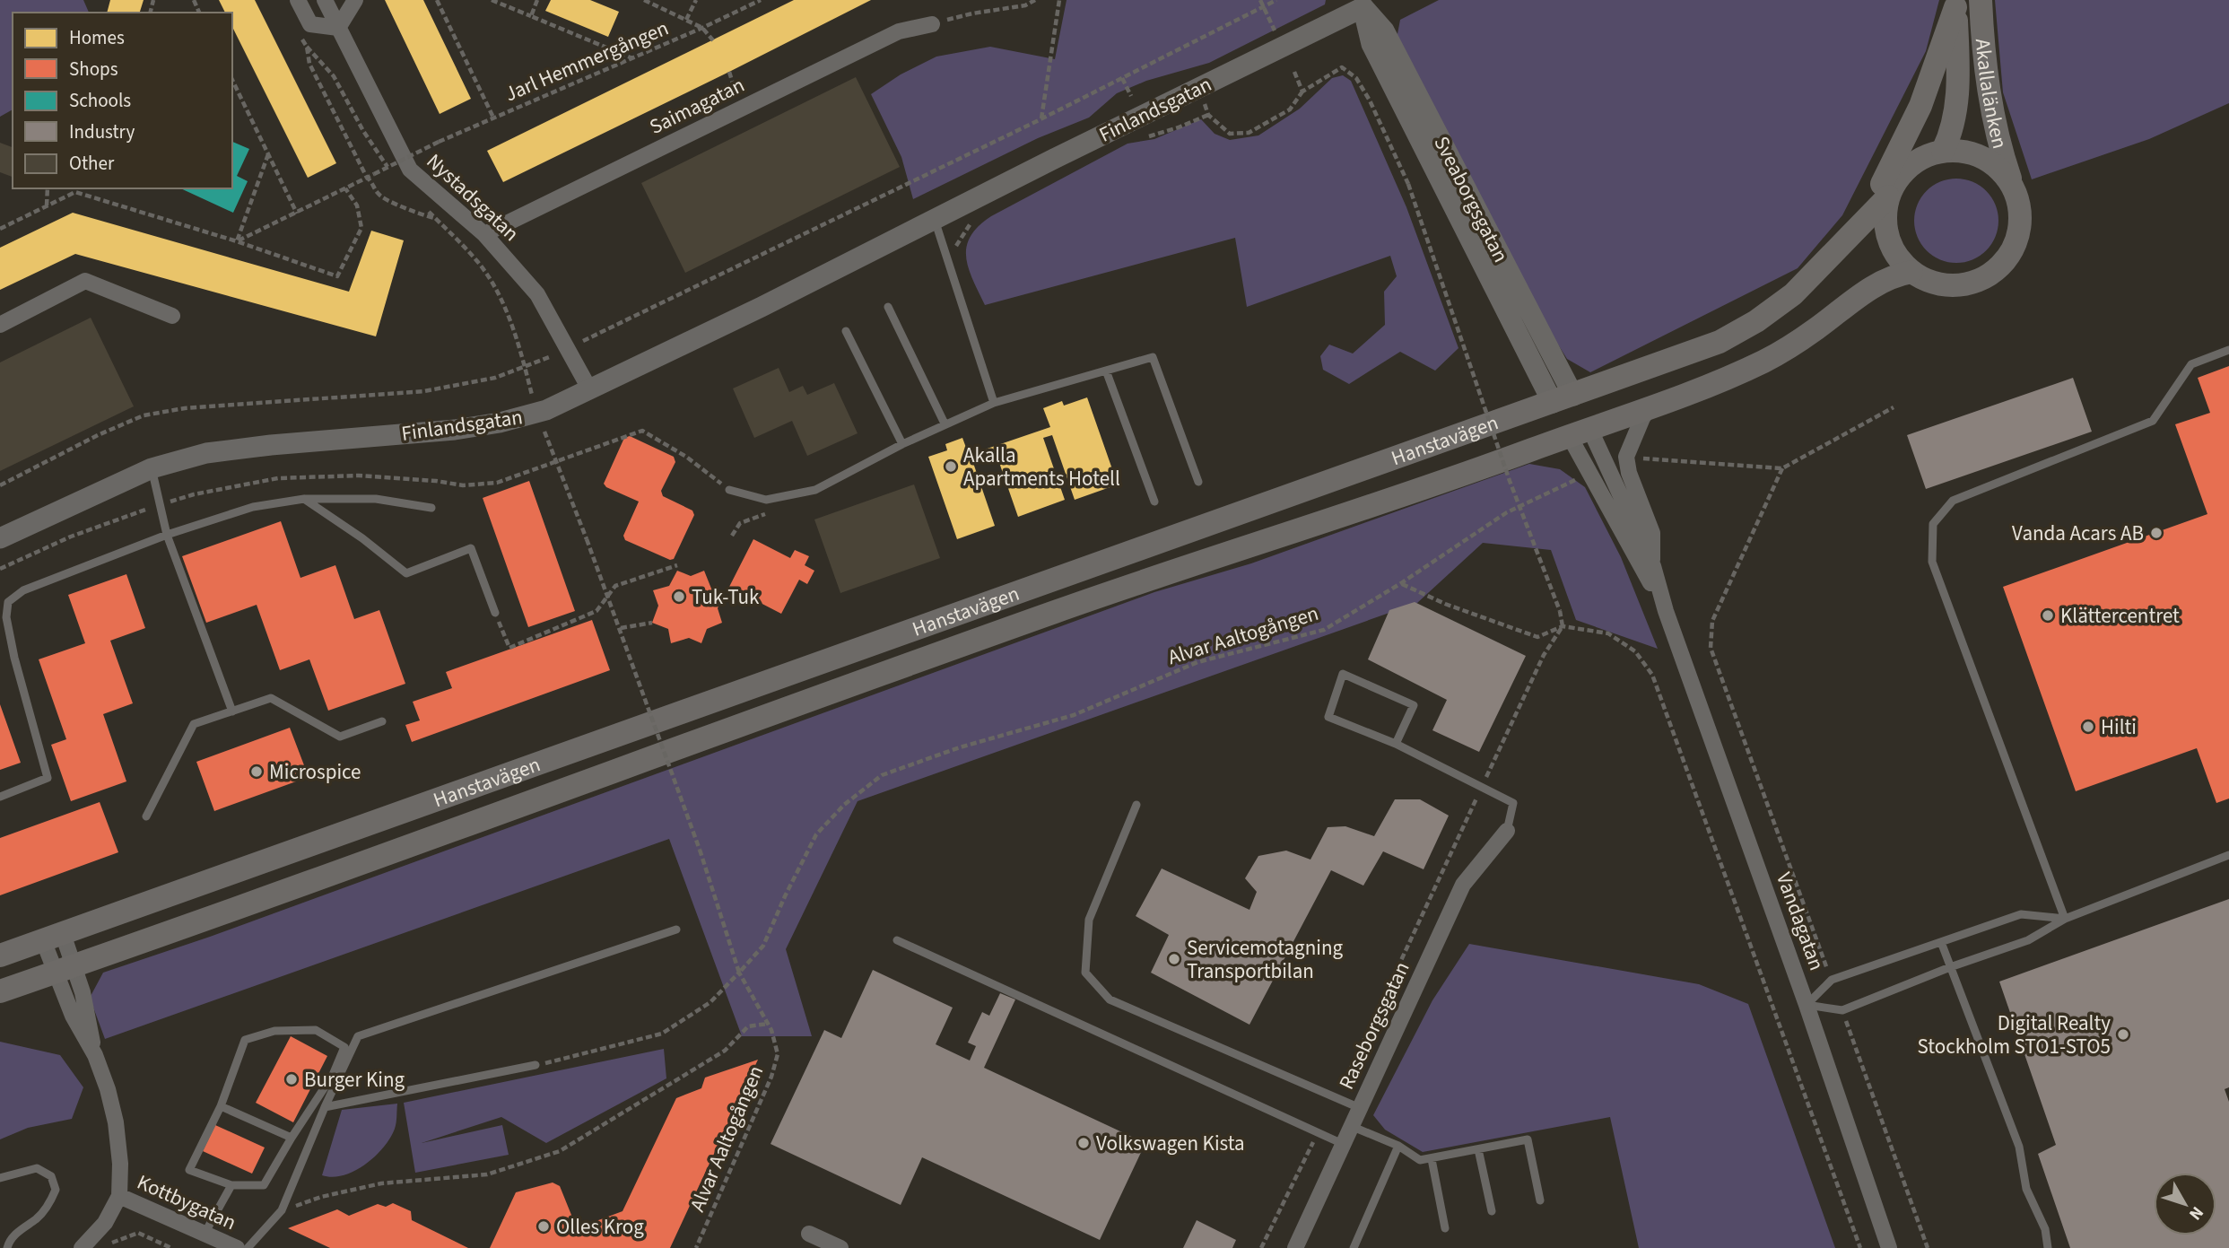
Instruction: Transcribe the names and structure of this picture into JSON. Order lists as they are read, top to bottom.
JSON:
{
  "streets": {
    "main road": ["Akallalänken", "Hanstavägen"],
    "street": [
      "Saimagatan",
      "Finlandsgatan",
      "Nystadsgatan",
      "Sveaborgsgatan",
      "Vandagatan",
      "Raseborgsgatan",
      "Kottbygatan"
    ],
    "path": ["Jarl Hemmergången", "Alvar Aaltogången"]
  },
  "crossings": [
    ["Akallalänken", "Hanstavägen"],
    ["Saimagatan", "Nystadsgatan"],
    ["Finlandsgatan", "Nystadsgatan"],
    ["Finlandsgatan", "Sveaborgsgatan"],
    ["Sveaborgsgatan", "Hanstavägen"],
    ["Hanstavägen", "Vandagatan"],
    ["Alvar Aaltogången", "Vandagatan"]
  ],
  "places": [
    "Akalla Apartments Hotell",
    "Vanda Acars AB",
    "Tuk-Tuk",
    "Klättercentret",
    "Hilti",
    "Microspice",
    "Servicemotagning Transportbilan",
    "Digital Realty Stockholm STO1-STO5",
    "Burger King",
    "Volkswagen Kista",
    "Olles Krog"
  ],
  "legend": [
    "Homes",
    "Shops",
    "Schools",
    "Industry",
    "Other"
  ],
  "north": "bottom right"
}
